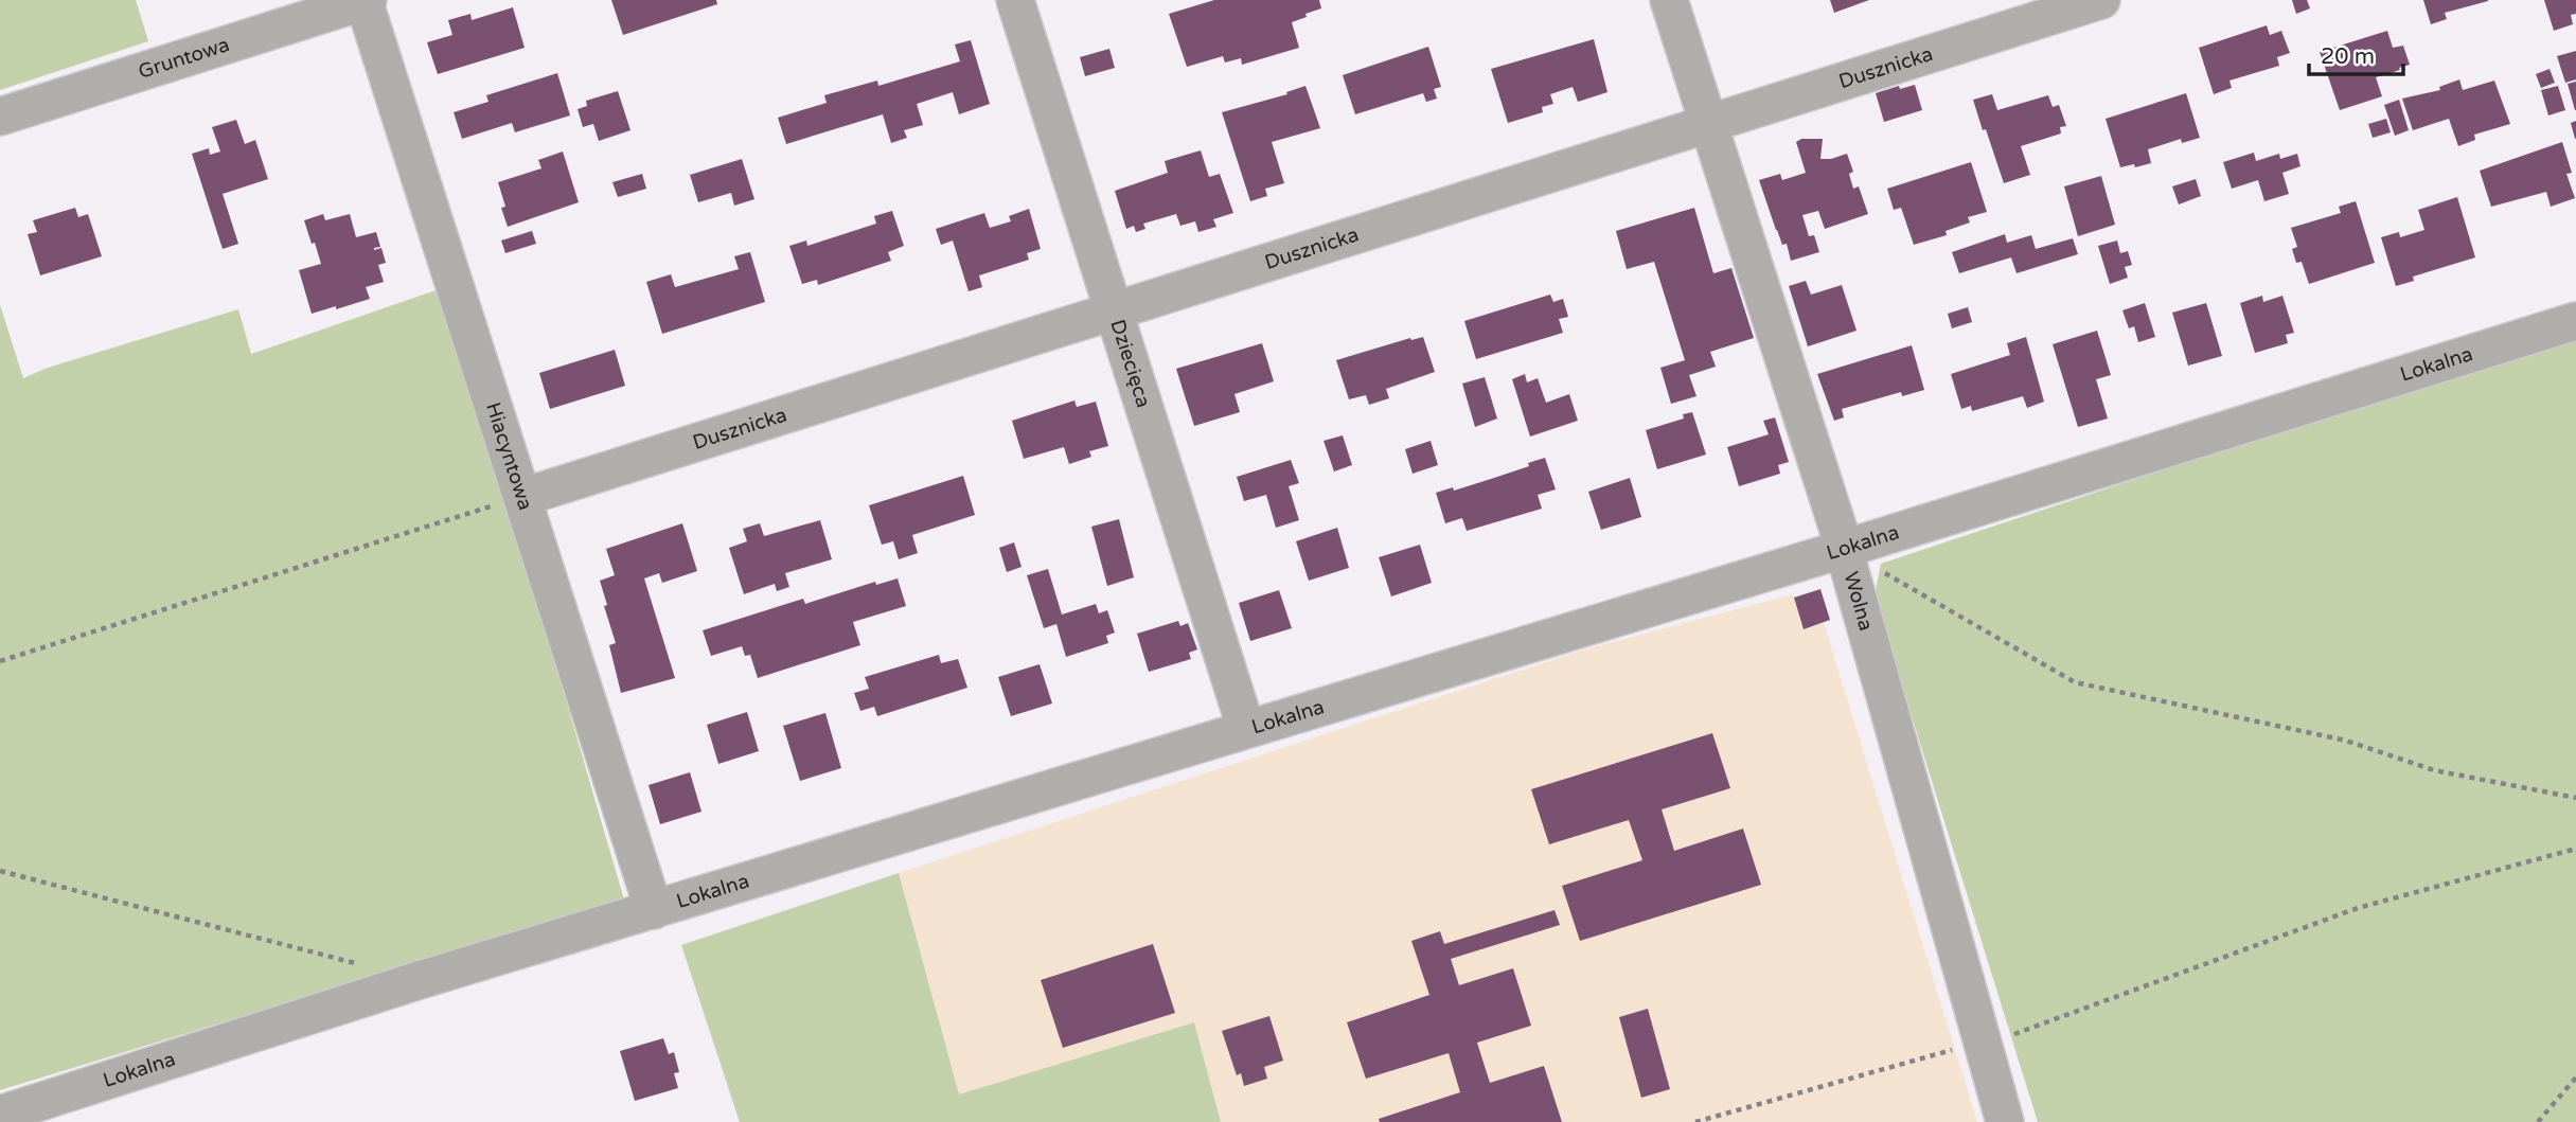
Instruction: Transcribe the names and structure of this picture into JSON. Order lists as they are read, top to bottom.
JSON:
{
  "streets": {
    "street": [
      "Gruntowa",
      "Dusznicka",
      "Dziecięca",
      "Lokalna",
      "Hiacyntowa",
      "Wolna"
    ]
  },
  "crossings": [
    ["Gruntowa", "Hiacyntowa"],
    ["Dusznicka", "Dziecięca"],
    ["Dusznicka", "Hiacyntowa"],
    ["Dusznicka", "Wolna"],
    ["Dziecięca", "Lokalna"],
    ["Lokalna", "Hiacyntowa"],
    ["Lokalna", "Wolna"]
  ],
  "scale_bar": "20 m"
}
